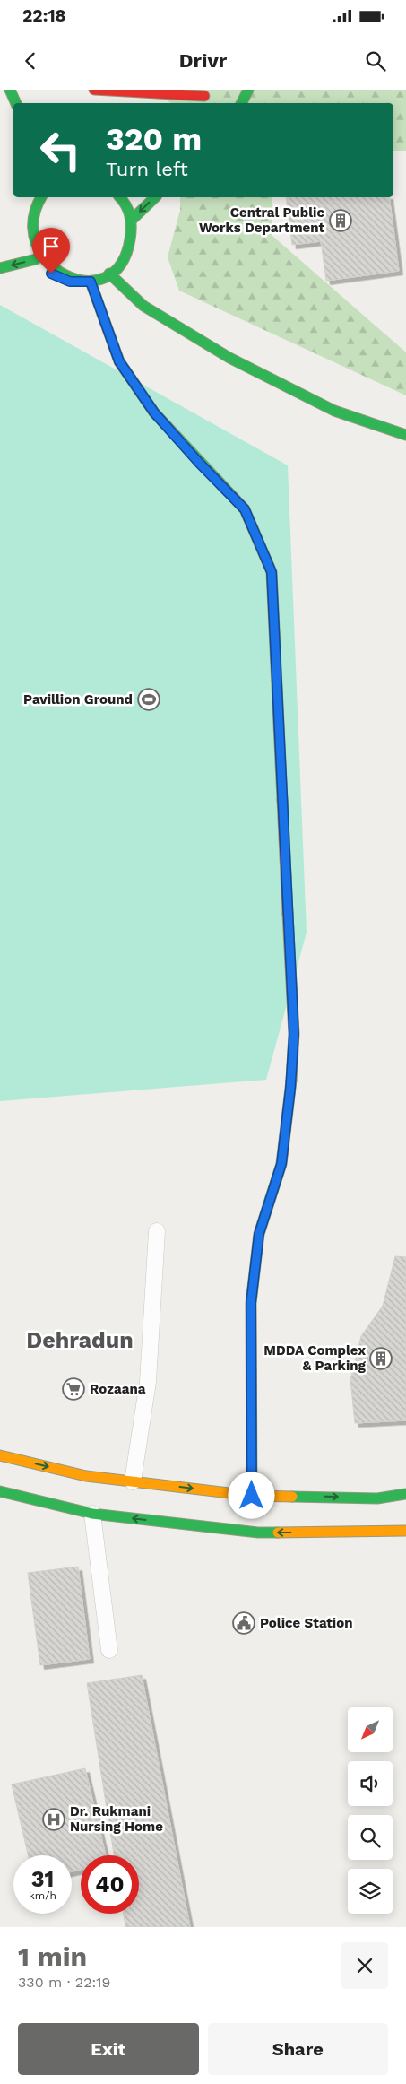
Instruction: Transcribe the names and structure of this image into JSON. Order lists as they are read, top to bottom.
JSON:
{
  "districts": ["Dehradun"],
  "places": {
    "building": ["Central Public Works Department", "MDDA Complex & Parking"],
    "sports": ["Pavillion Ground"],
    "supermarket": ["Rozaana"],
    "public building": ["Police Station"],
    "hospital": ["Dr. Rukmani Nursing Home"]
  },
  "north": "bottom left",
  "page": {
    "status": "22:18",
    "header": "Drivr",
    "turn": ["320 m", "Turn left"],
    "speed": "31 km/h",
    "limit": "40",
    "heading": ["1 min", "330 m · 22:19"],
    "buttons": ["Exit", "Share"]
  }
}
